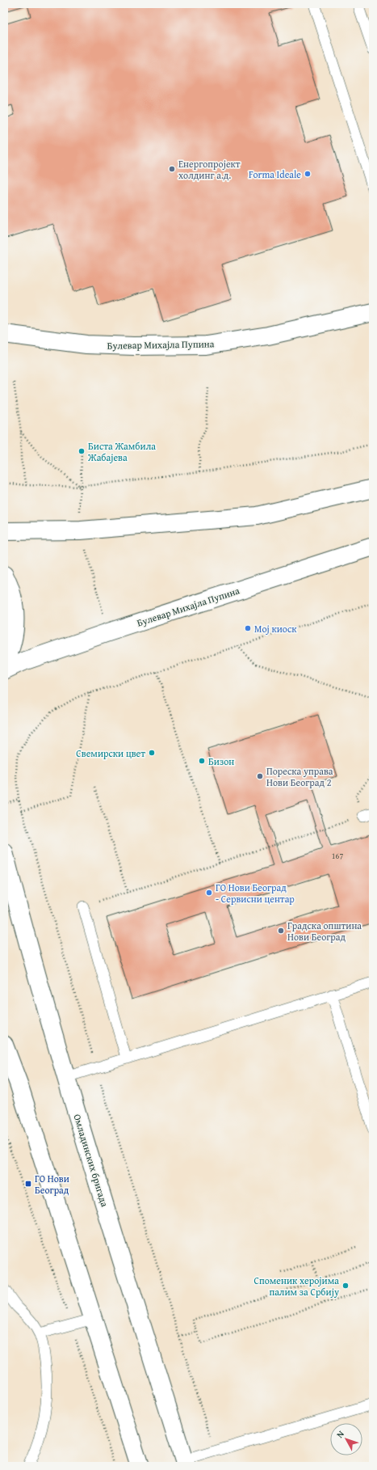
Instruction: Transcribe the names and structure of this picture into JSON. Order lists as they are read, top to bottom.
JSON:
{
  "streets": {
    "main road": ["Булевар Михајла Пупина", "Омладинских бригада"]
  },
  "places": {
    "other": [
      "Енергопројект холдинг а.д.",
      "Forma Ideale",
      "Биста Жамбила Жабајева",
      "Мој киоск",
      "Свемирски цвет",
      "Бизон",
      "Пореска управа Нови Београд 2",
      "ГО Нови Београд - Сервисни центар",
      "Градска општина Нови Београд",
      "Споменик херојима палим за Србију"
    ],
    "transit": ["ГО Нови Београд"]
  },
  "house_numbers": ["167"],
  "north": "top left"
}
